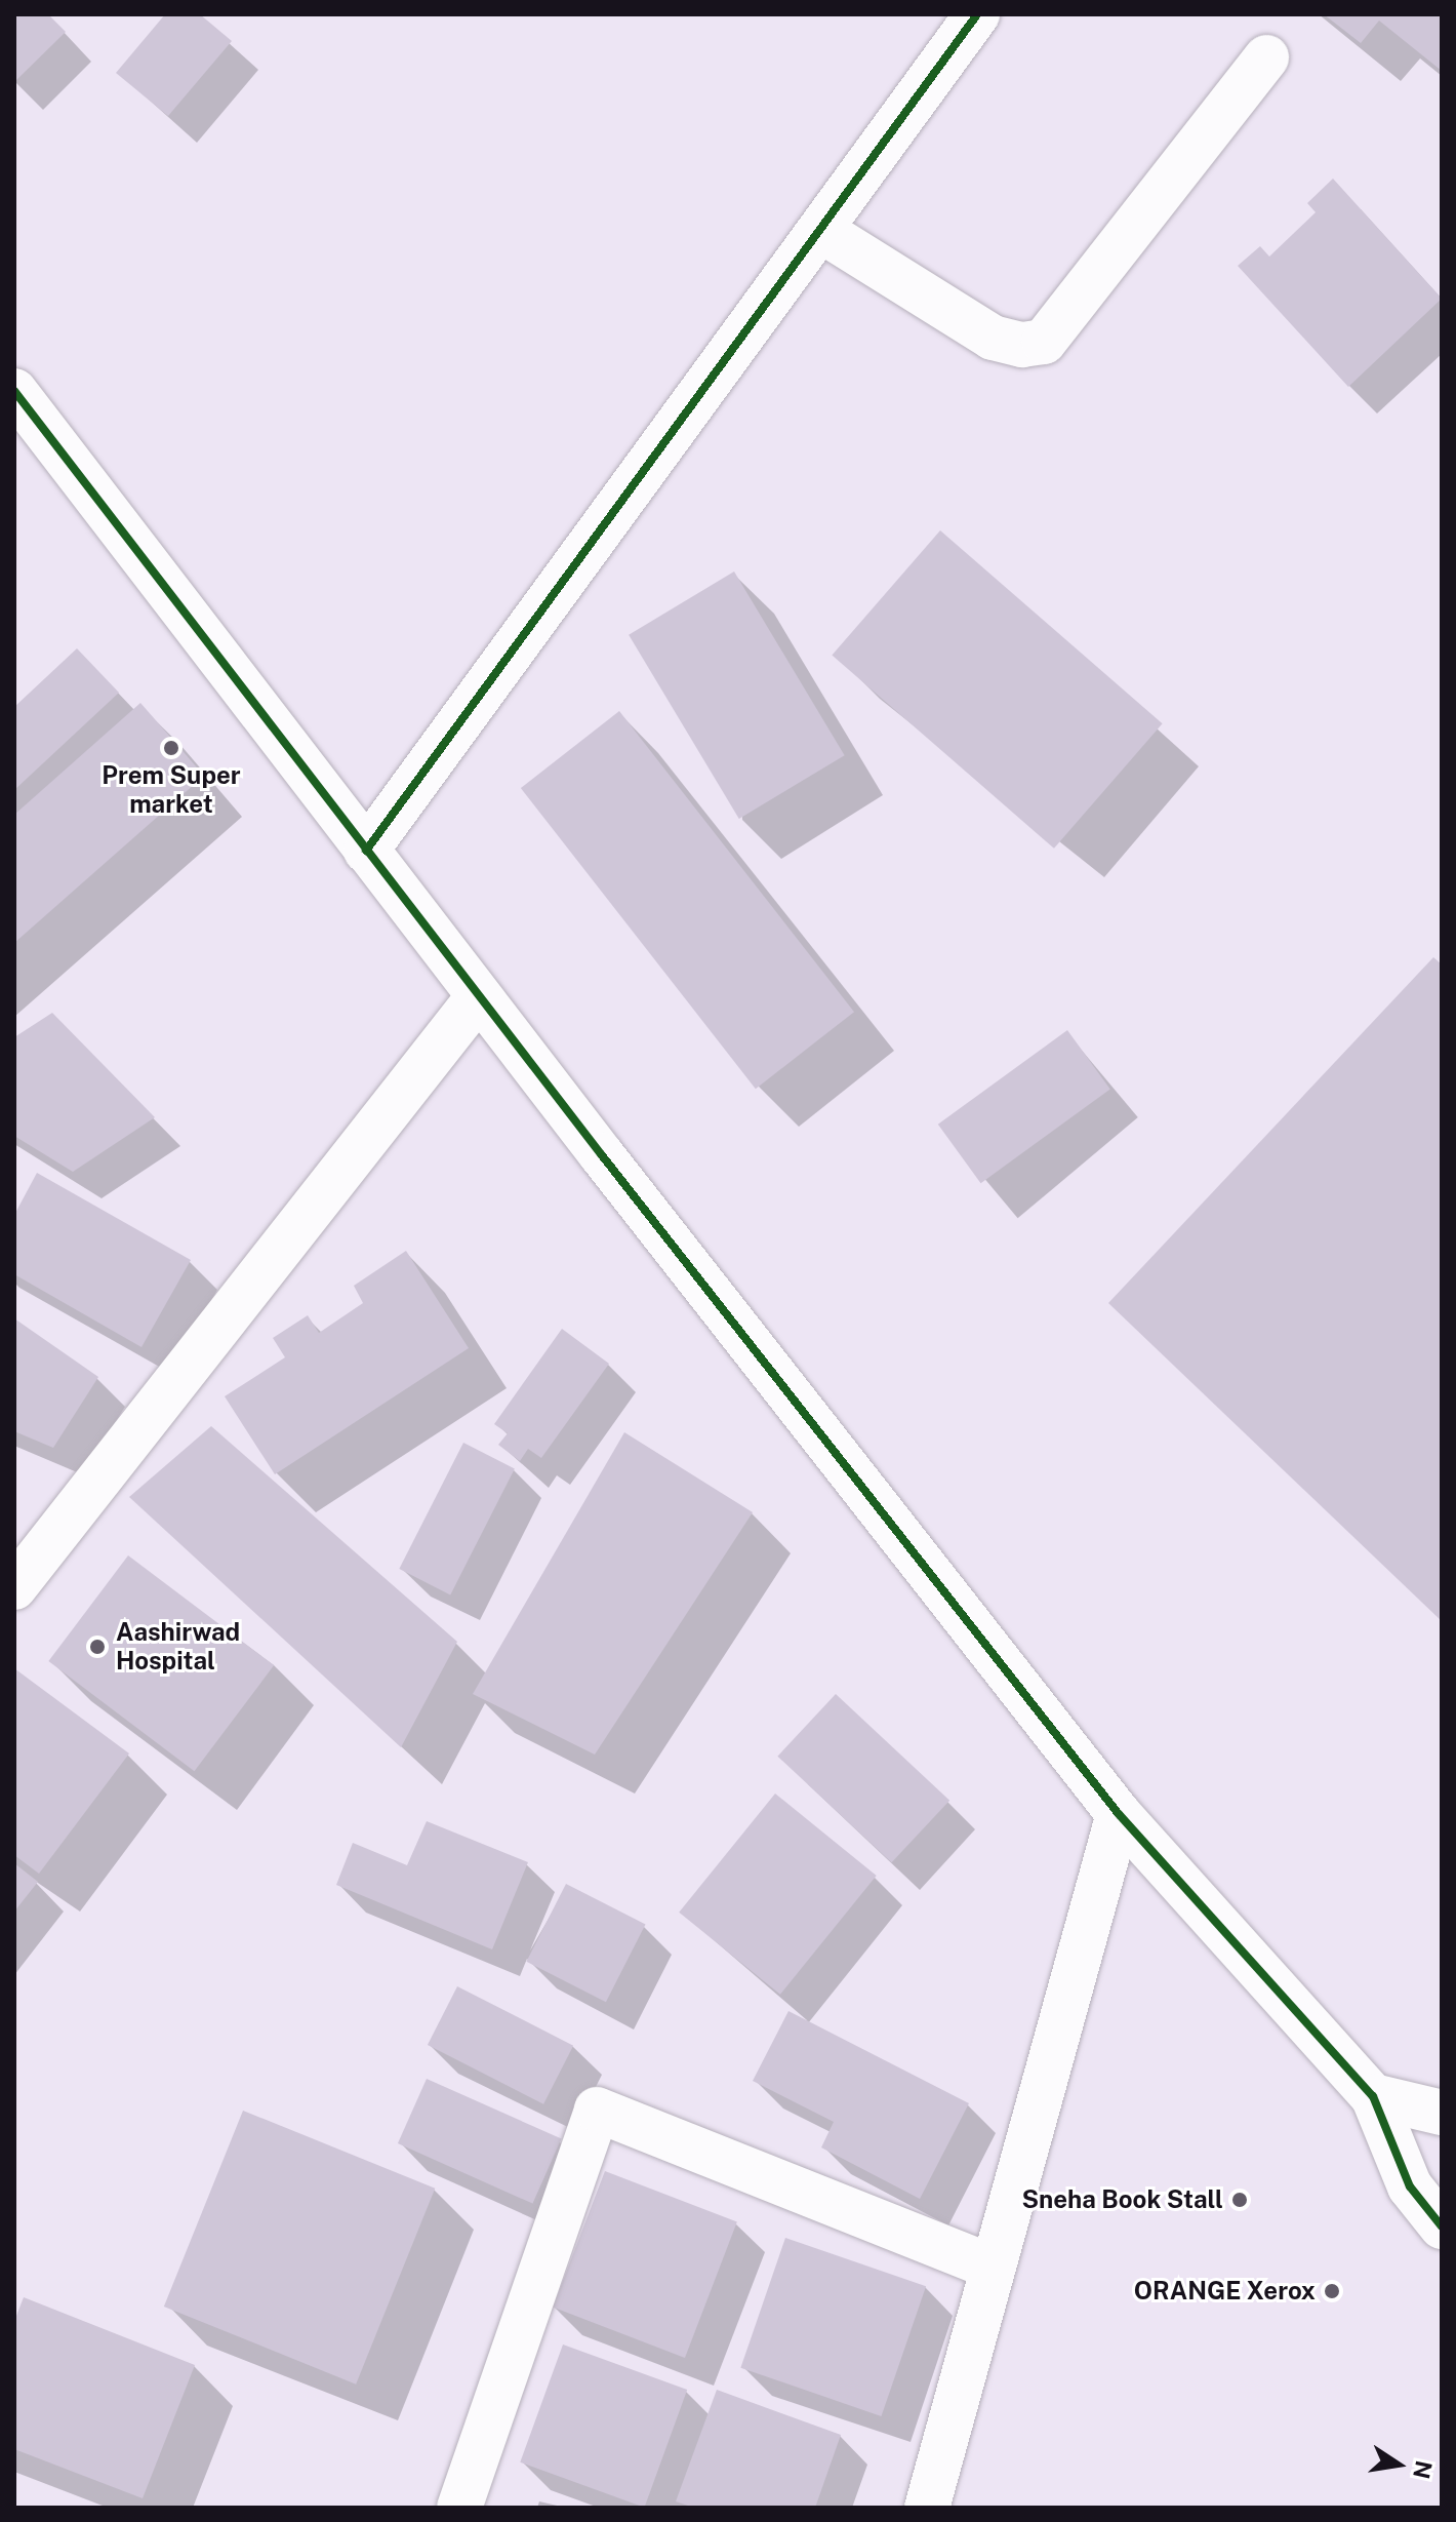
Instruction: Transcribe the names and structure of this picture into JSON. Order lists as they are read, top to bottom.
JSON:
{
  "places": [
    "Prem Super market",
    "Aashirwad Hospital",
    "Sneha Book Stall",
    "ORANGE Xerox"
  ],
  "north": "right"
}
